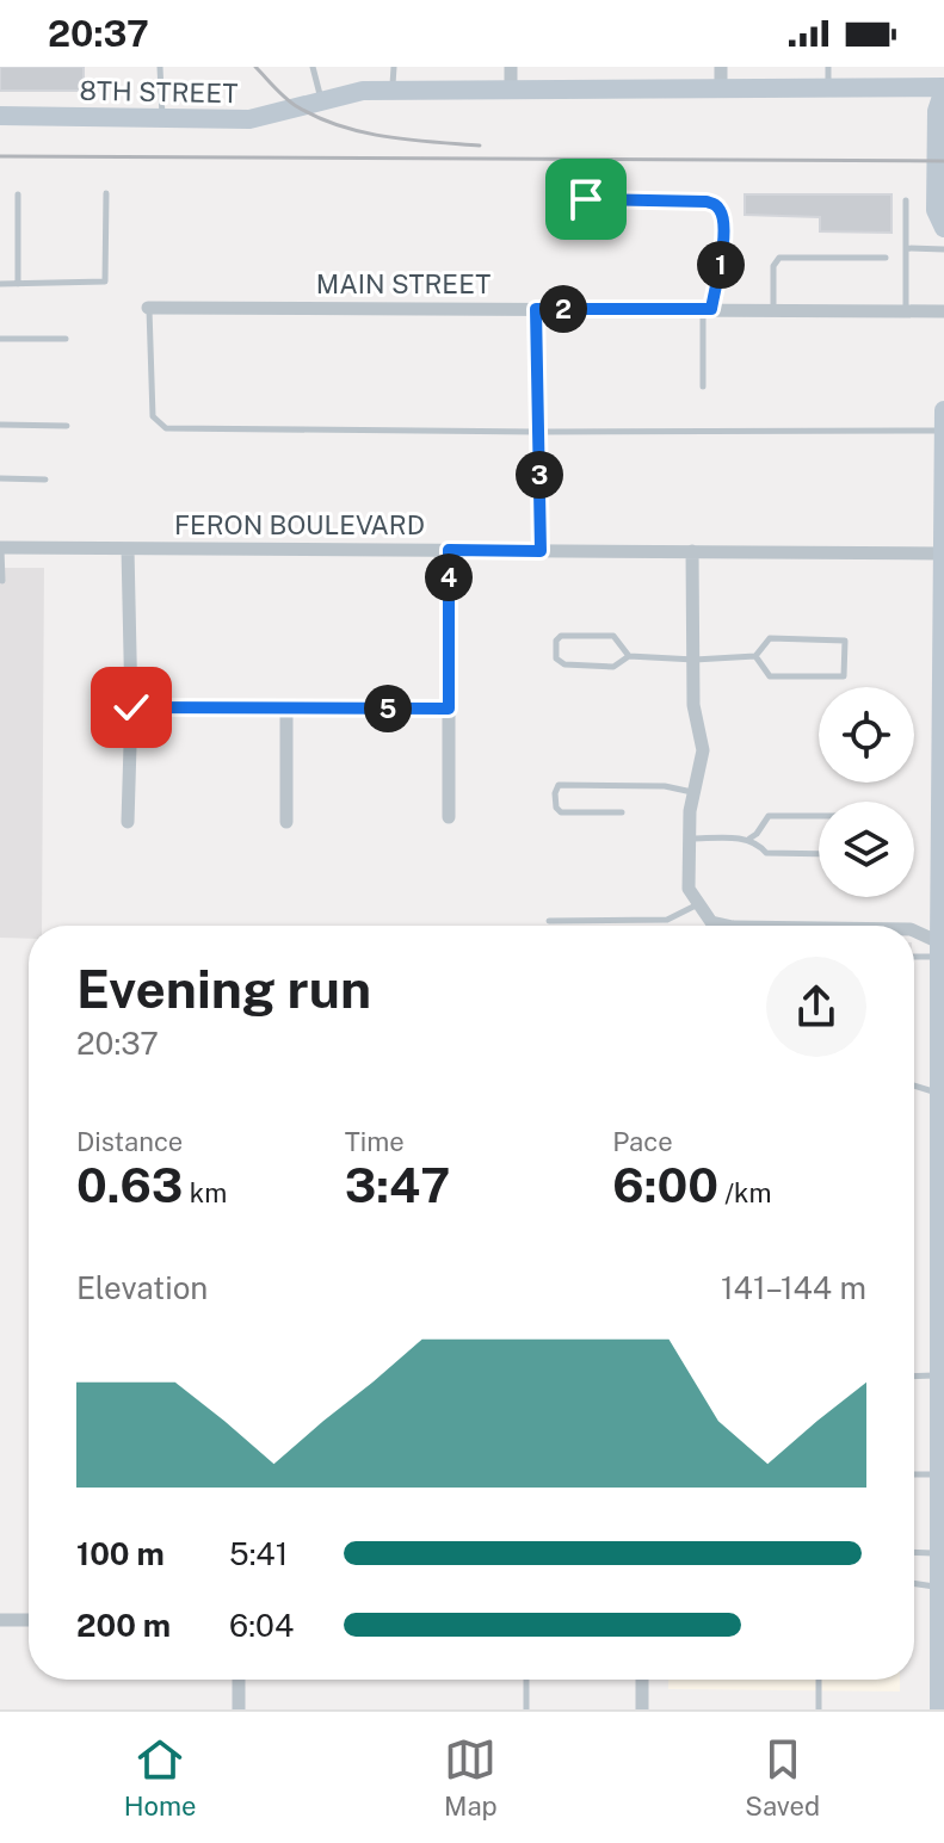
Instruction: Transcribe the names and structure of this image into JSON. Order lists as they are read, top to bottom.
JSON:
{
  "streets": {
    "main road": ["8TH STREET"],
    "street": ["MAIN STREET", "FERON BOULEVARD"]
  },
  "page": {
    "status": "20:37",
    "pins": [
      "1",
      "2",
      "3",
      "4",
      "5"
    ],
    "heading": ["Evening run", "20:37"],
    "stats": [
      ["Distance", "0.63 km"],
      ["Time", "3:47"],
      ["Pace", "6:00 /km"]
    ],
    "chart": ["Elevation", "141–144 m"],
    "list": [
      {
        "name": "100 m",
        "note": "5:41"
      },
      {
        "name": "200 m",
        "note": "6:04"
      }
    ],
    "tabs": ["Home", "Map", "Saved"]
  }
}
